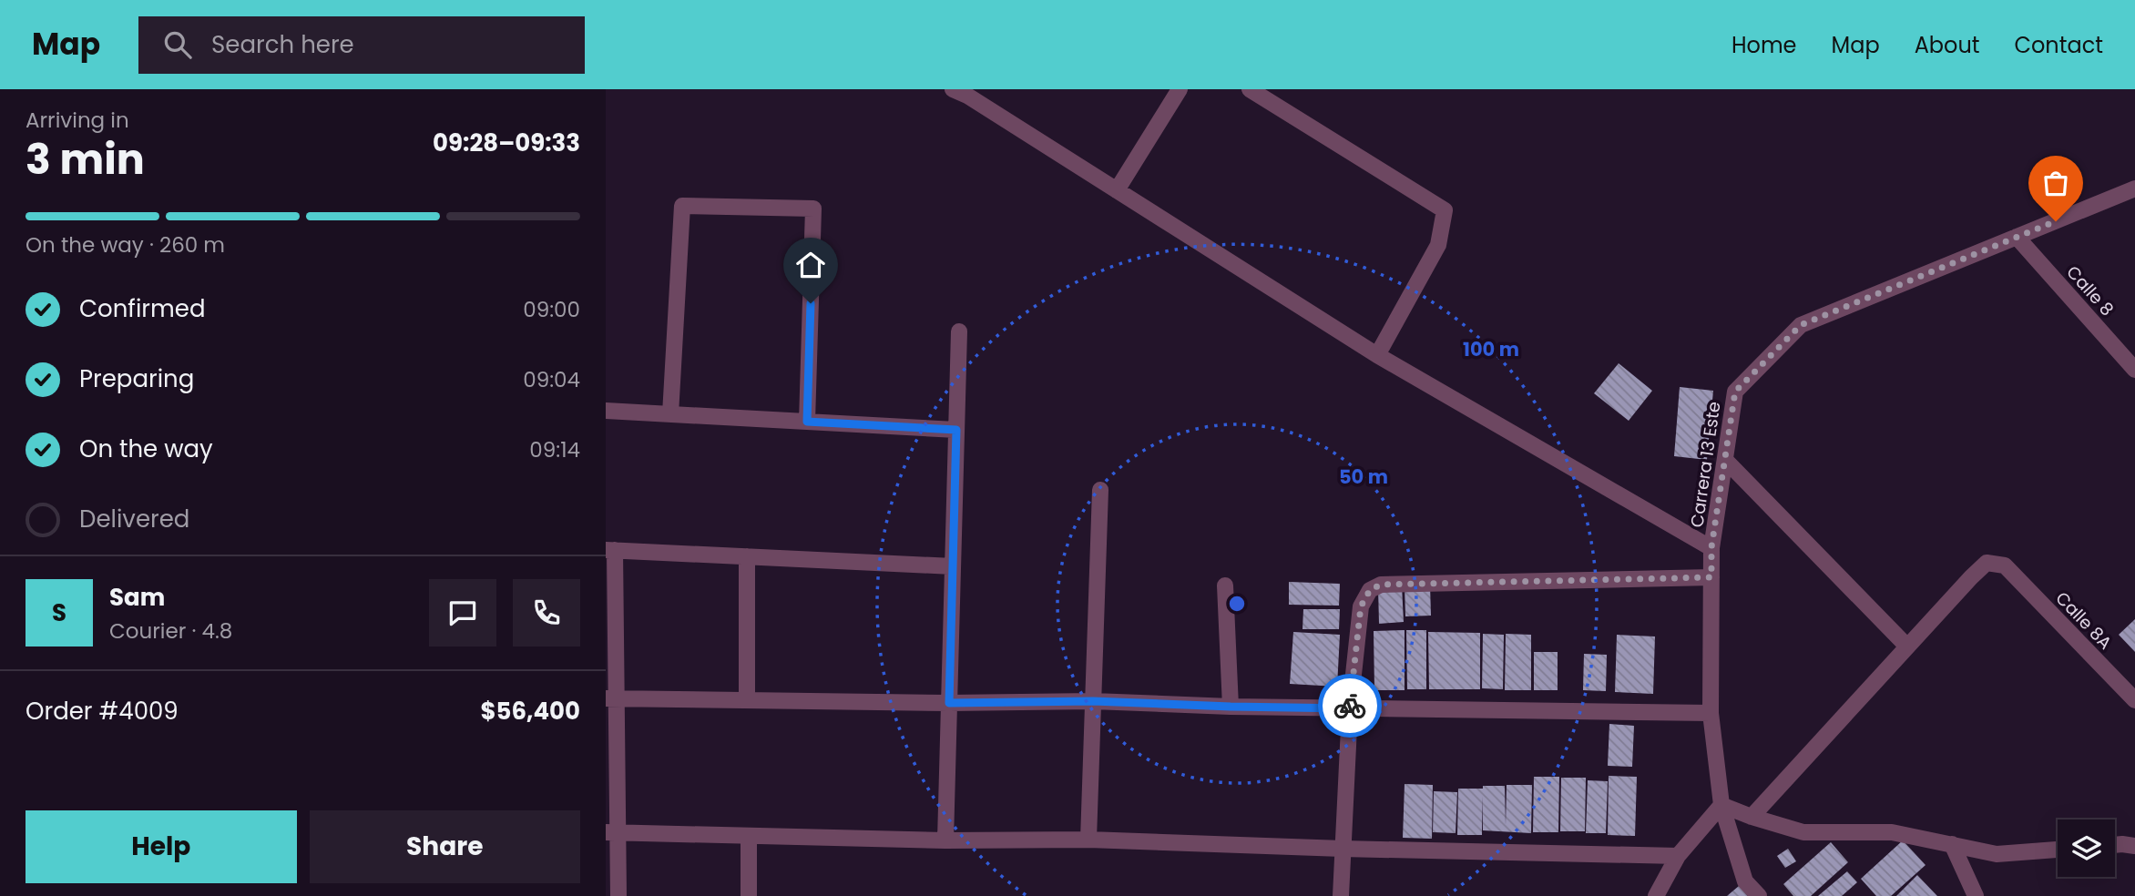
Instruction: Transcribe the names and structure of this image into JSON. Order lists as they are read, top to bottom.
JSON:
{
  "streets": {
    "street": ["Calle 8", "Carrera 13 Este", "Calle 8A"]
  },
  "crossings": [
    ["Calle 8", "Carrera 13 Este"]
  ],
  "page": {
    "header": "Map",
    "search": "Search here",
    "nav": [
      "Home",
      "Map",
      "About",
      "Contact"
    ],
    "heading": ["3 min", "Arriving in", "09:28–09:33"],
    "panel": [
      "Sam",
      "Courier · 4.8",
      "Order #4009",
      "$56,400"
    ],
    "bar": "On the way · 260 m",
    "list": [
      ["Confirmed", "09:00"],
      ["Preparing", "09:04"],
      ["On the way", "09:14"],
      "Delivered"
    ],
    "round": "S",
    "buttons": ["Help", "Share"]
  },
  "rings": ["100 m", "50 m"]
}
